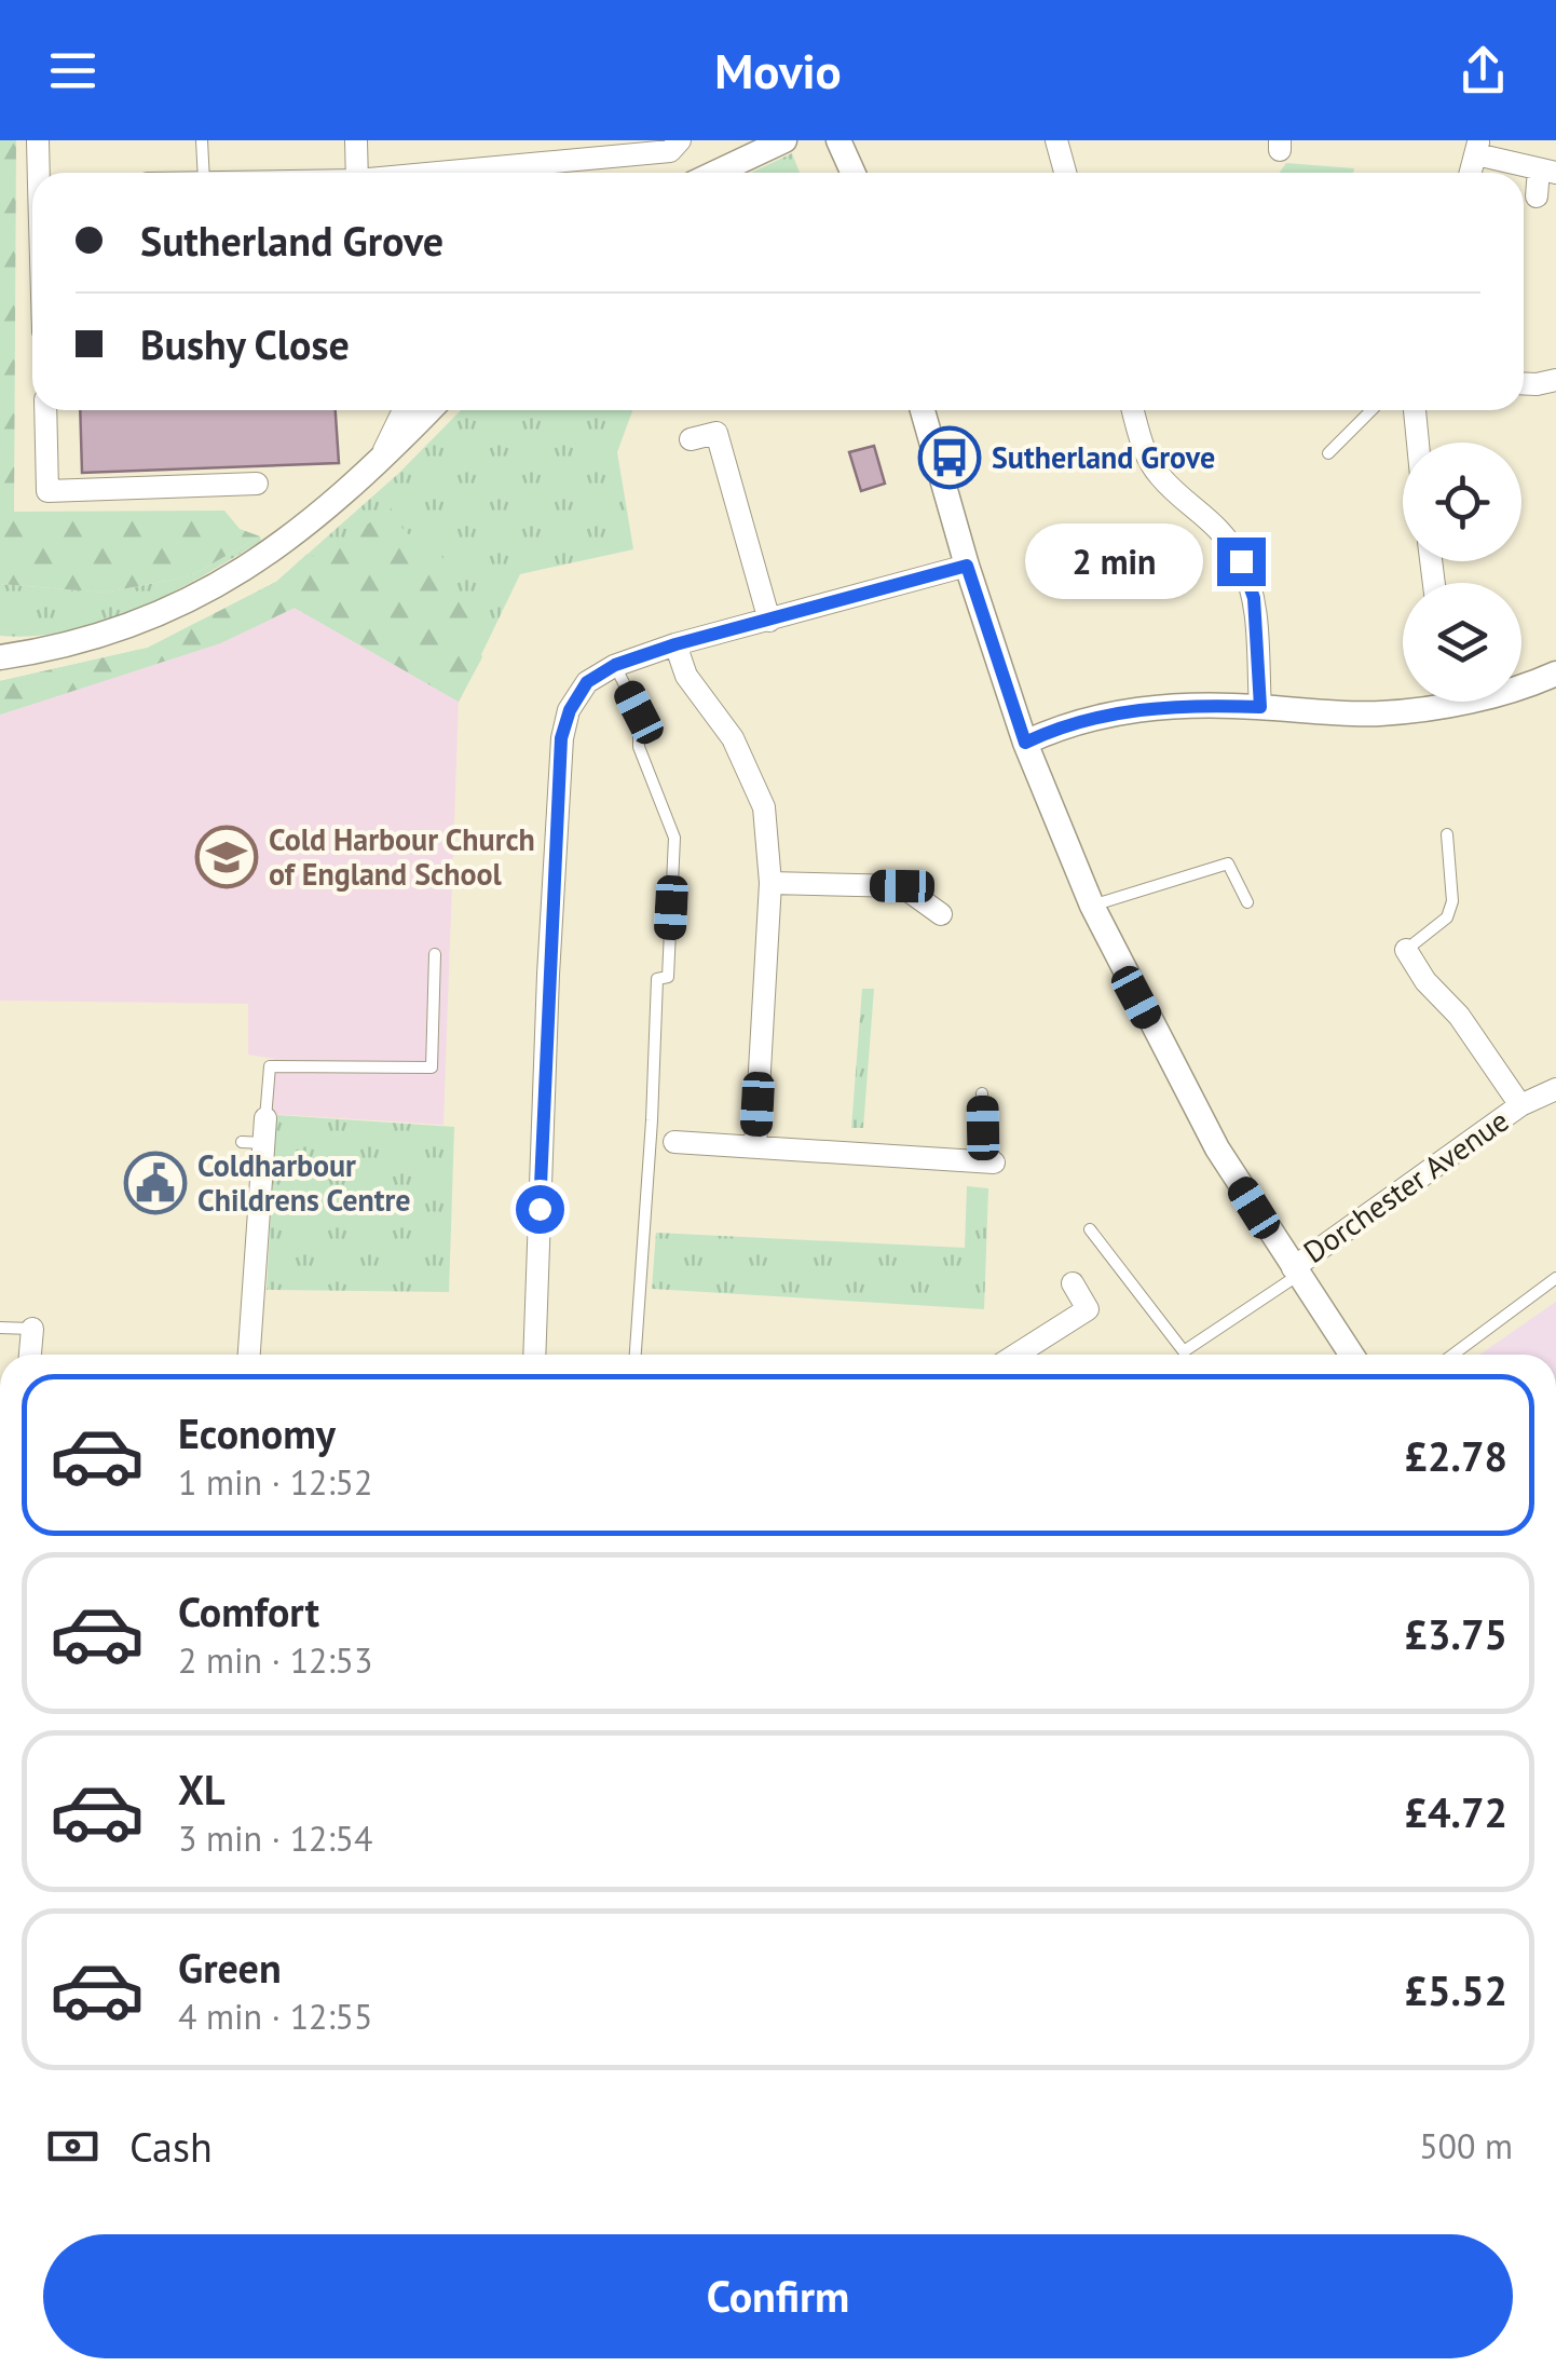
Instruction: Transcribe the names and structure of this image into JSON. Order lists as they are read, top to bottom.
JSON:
{
  "streets": {
    "street": ["Dorchester Avenue"]
  },
  "places": {
    "bus stop": ["Sutherland Grove"],
    "school or university": ["Cold Harbour Church of England School"],
    "public building": ["Coldharbour Childrens Centre"]
  },
  "page": {
    "header": "Movio",
    "banner": ["Sutherland Grove", "Bushy Close"],
    "bubble": "2 min",
    "list": [
      {
        "name": "Economy",
        "note": "1 min · 12:52",
        "value": "£2.78"
      },
      {
        "name": "Comfort",
        "note": "2 min · 12:53",
        "value": "£3.75"
      },
      {
        "name": "XL",
        "note": "3 min · 12:54",
        "value": "£4.72"
      },
      {
        "name": "Green",
        "note": "4 min · 12:55",
        "value": "£5.52"
      }
    ],
    "pay": ["Cash", "500 m"],
    "buttons": "Confirm"
  }
}
